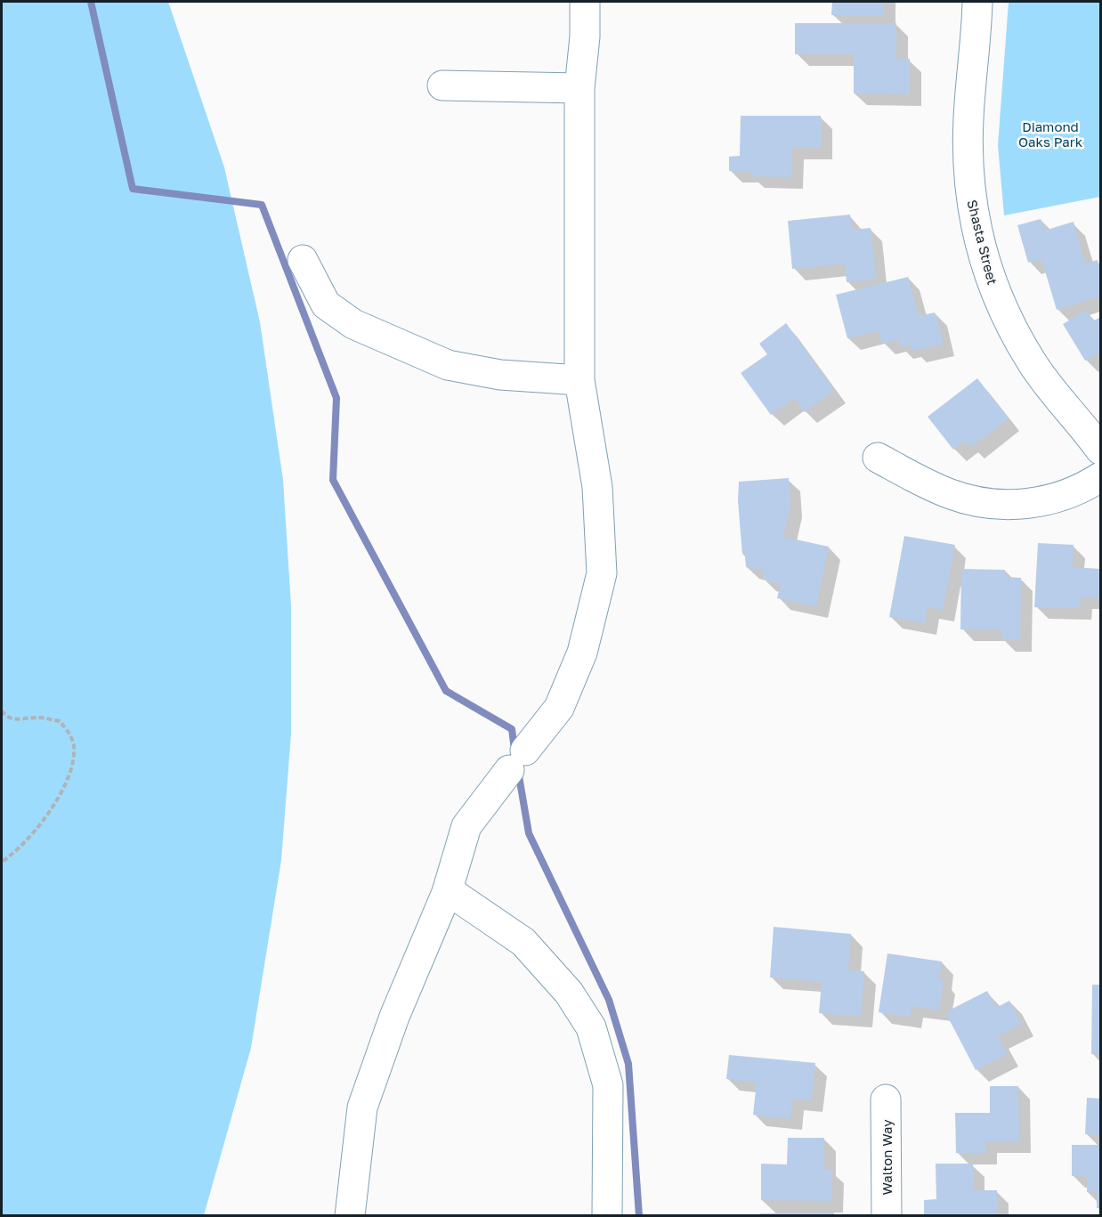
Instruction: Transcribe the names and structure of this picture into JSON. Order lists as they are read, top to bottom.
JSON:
{
  "streets": {
    "street": ["Shasta Street", "Walton Way"]
  },
  "parks": ["Diamond Oaks Park"]
}
